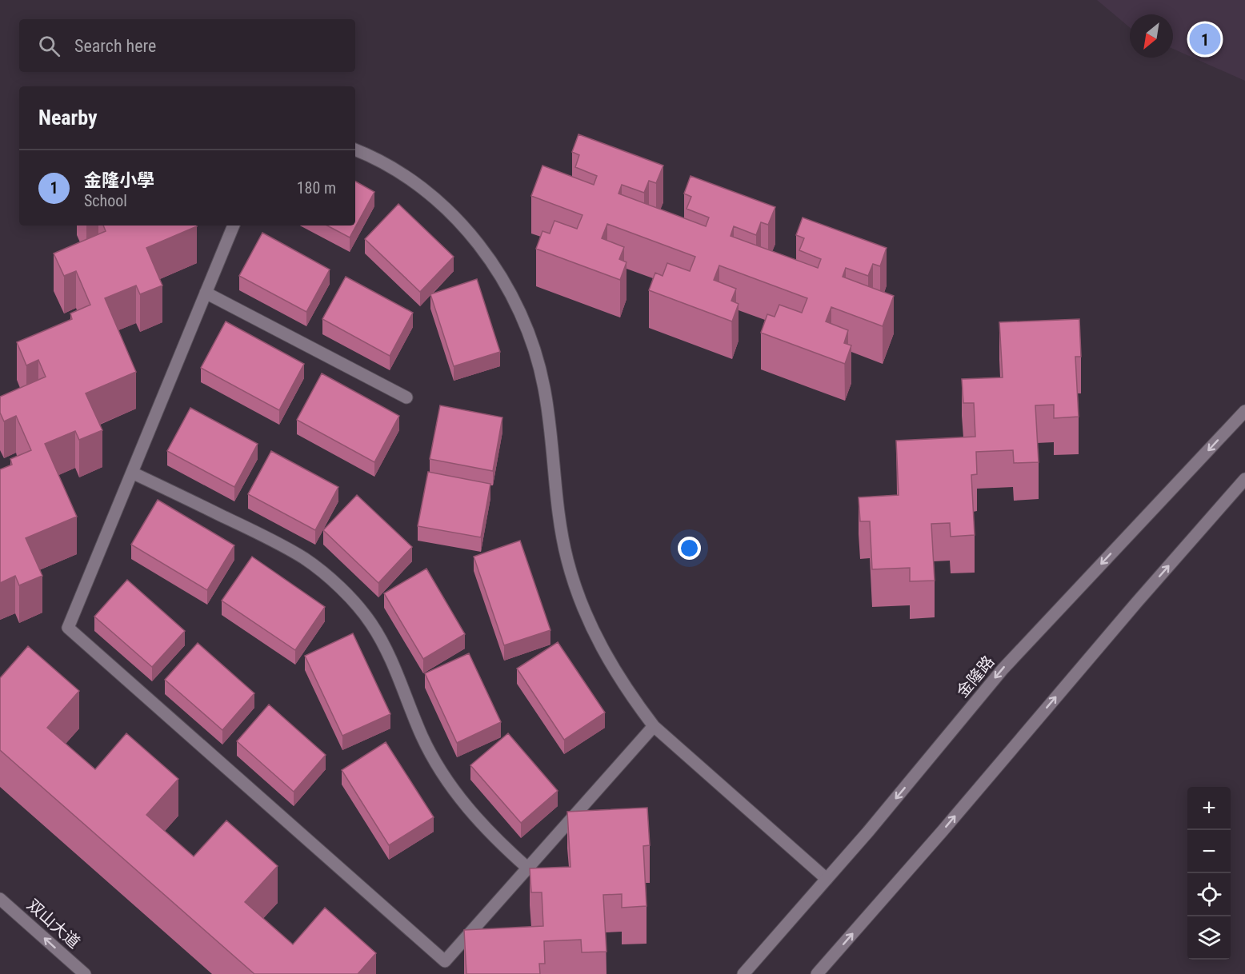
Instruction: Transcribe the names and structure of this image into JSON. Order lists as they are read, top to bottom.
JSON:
{
  "streets": {
    "main road": ["金隆路", "双山大道"]
  },
  "one_way": ["双山大道"],
  "north": "bottom left",
  "page": {
    "search": "Search here",
    "pins": "1",
    "heading": "Nearby",
    "list": [
      {
        "mark": "1",
        "name": "金隆小學",
        "note": "School",
        "value": "180 m"
      }
    ],
    "map_buttons": ["+", "−"]
  }
}
